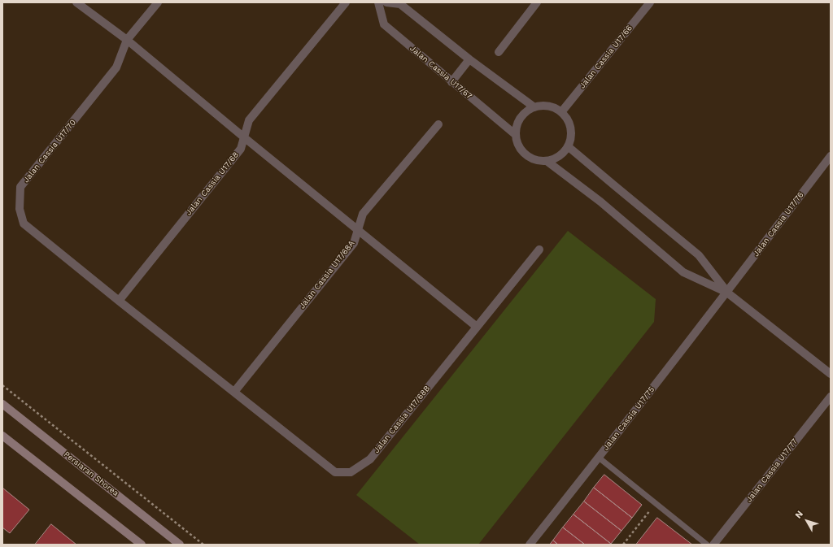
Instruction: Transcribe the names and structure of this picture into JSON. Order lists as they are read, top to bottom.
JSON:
{
  "streets": {
    "main road": ["Persiaran Shorea"],
    "street": [
      "Jalan Cassia U17/66",
      "Jalan Cassia U17/67",
      "Jalan Cassia U17/70",
      "Jalan Cassia U17/68",
      "Jalan Cassia U17/76",
      "Jalan Cassia U17/68A",
      "Jalan Cassia U17/75",
      "Jalan Cassia U17/68B",
      "Jalan Cassia U17/77"
    ]
  },
  "crossings": [
    ["Jalan Cassia U17/66", "Jalan Cassia U17/67"],
    ["Jalan Cassia U17/70", "Jalan Cassia U17/68"],
    ["Jalan Cassia U17/70", "Jalan Cassia U17/68A"],
    ["Jalan Cassia U17/70", "Jalan Cassia U17/68B"],
    ["Jalan Cassia U17/76", "Jalan Cassia U17/75"],
    ["Jalan Cassia U17/68A", "Jalan Cassia U17/68B"]
  ],
  "north": "top left"
}
